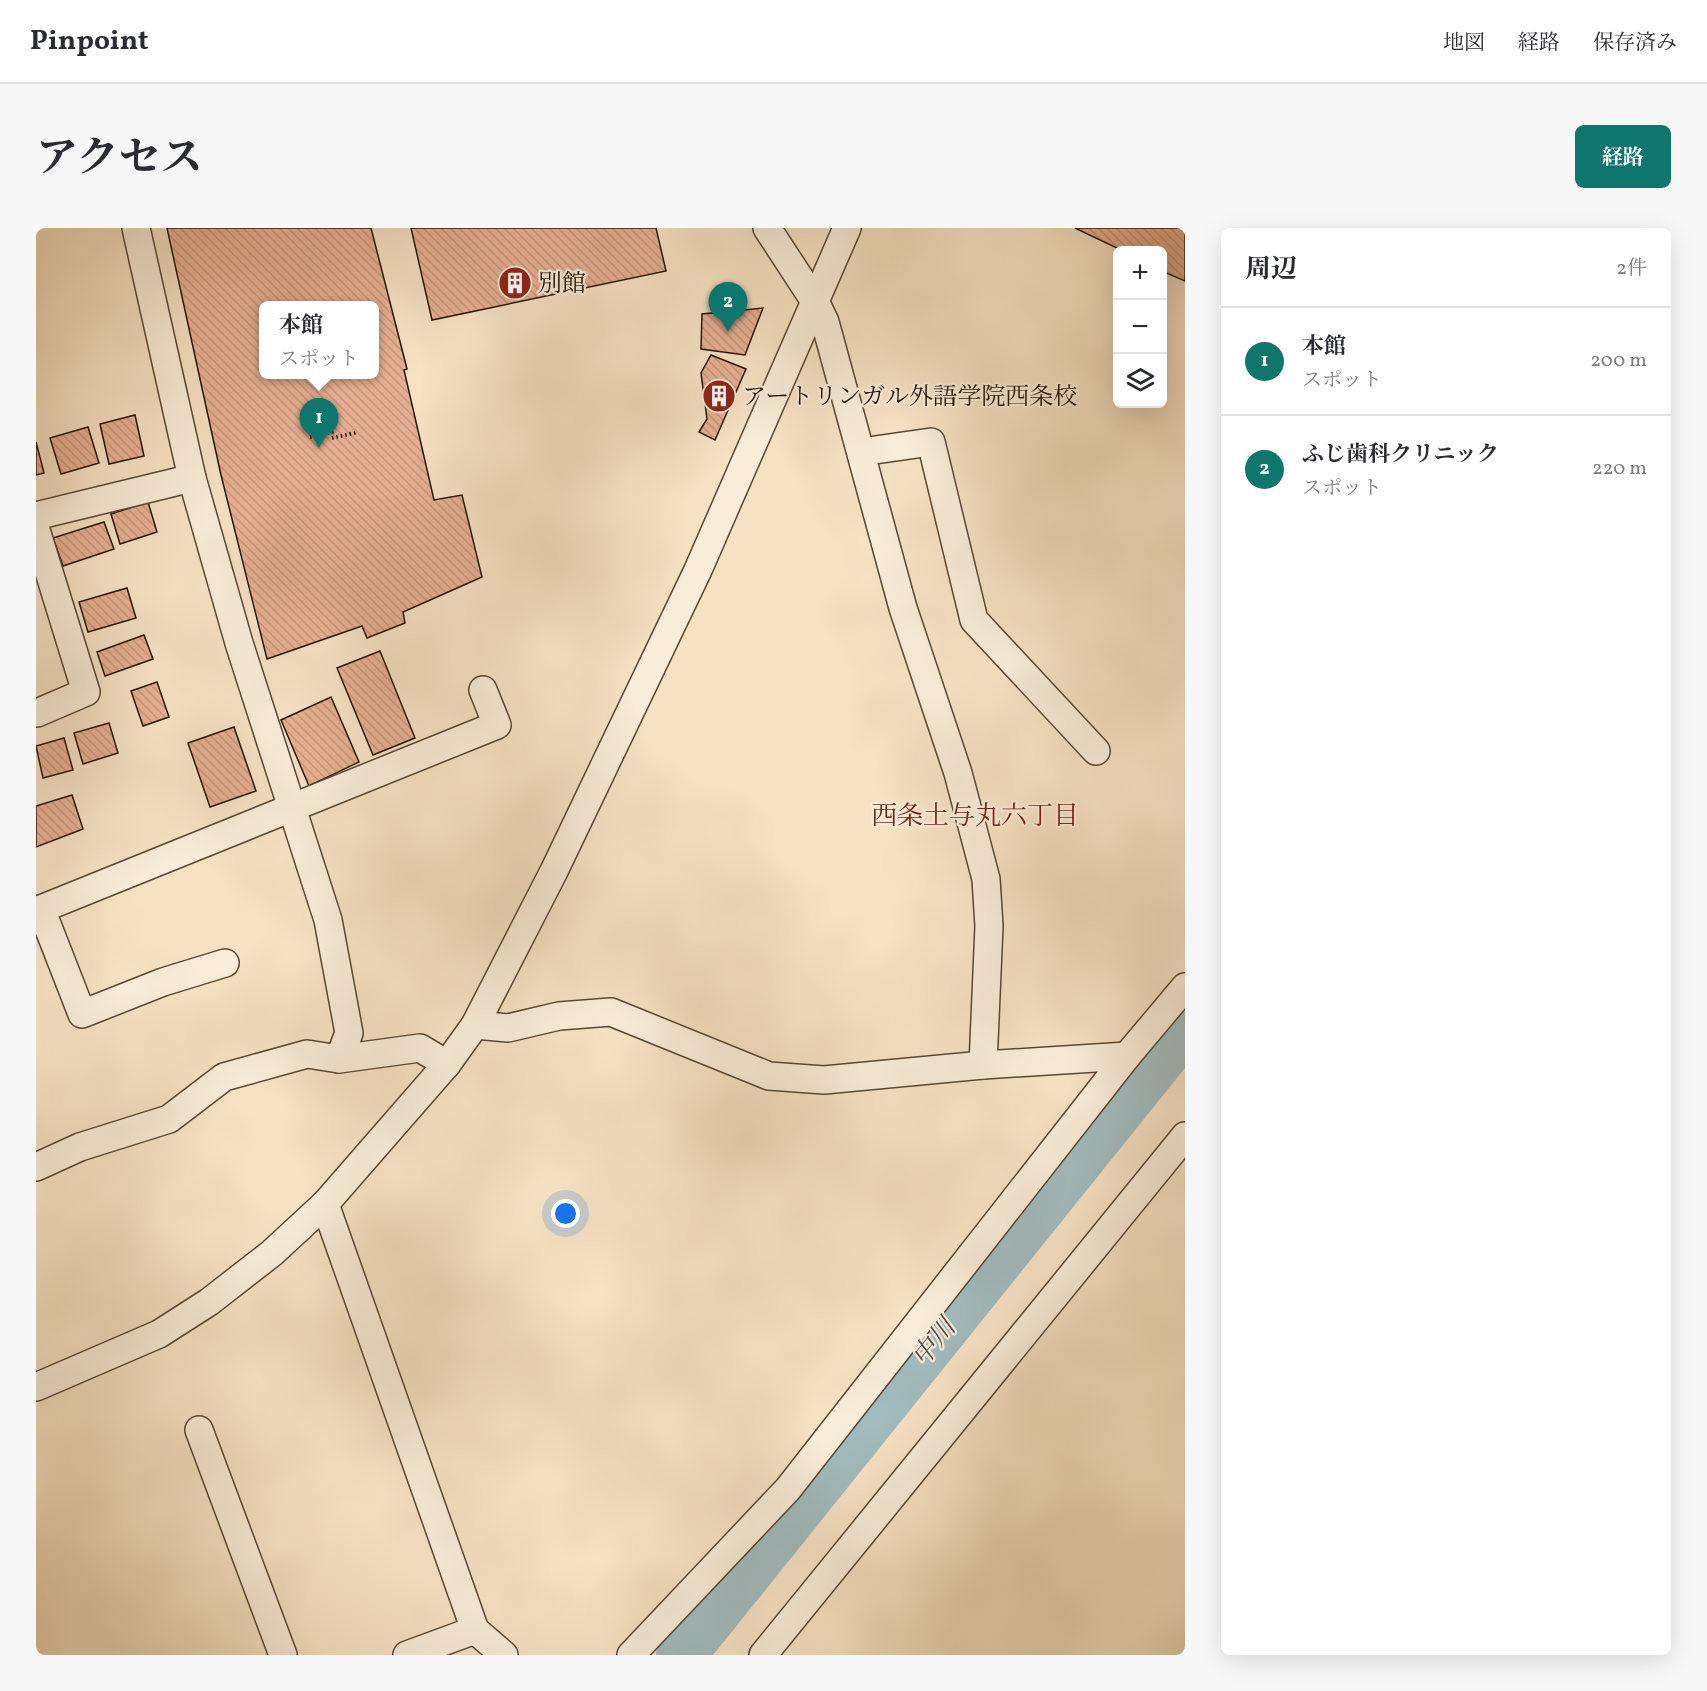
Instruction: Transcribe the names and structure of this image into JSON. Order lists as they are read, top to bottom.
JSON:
{
  "districts": ["西条土与丸六丁目"],
  "water": ["中川"],
  "places": {
    "building": ["別館", "アートリンガル外語学院西条校"]
  },
  "page": {
    "header": "Pinpoint",
    "nav": ["地図", "経路", "保存済み"],
    "title": "アクセス",
    "buttons": "経路",
    "heading": ["周辺", "2件"],
    "map_buttons": ["+", "−"],
    "pins": ["2", "1"],
    "popup": ["本館", "スポット"],
    "list": [
      {
        "mark": "1",
        "name": "本館",
        "note": "スポット",
        "value": "200 m"
      },
      {
        "mark": "2",
        "name": "ふじ歯科クリニック",
        "note": "スポット",
        "value": "220 m"
      }
    ]
  }
}
